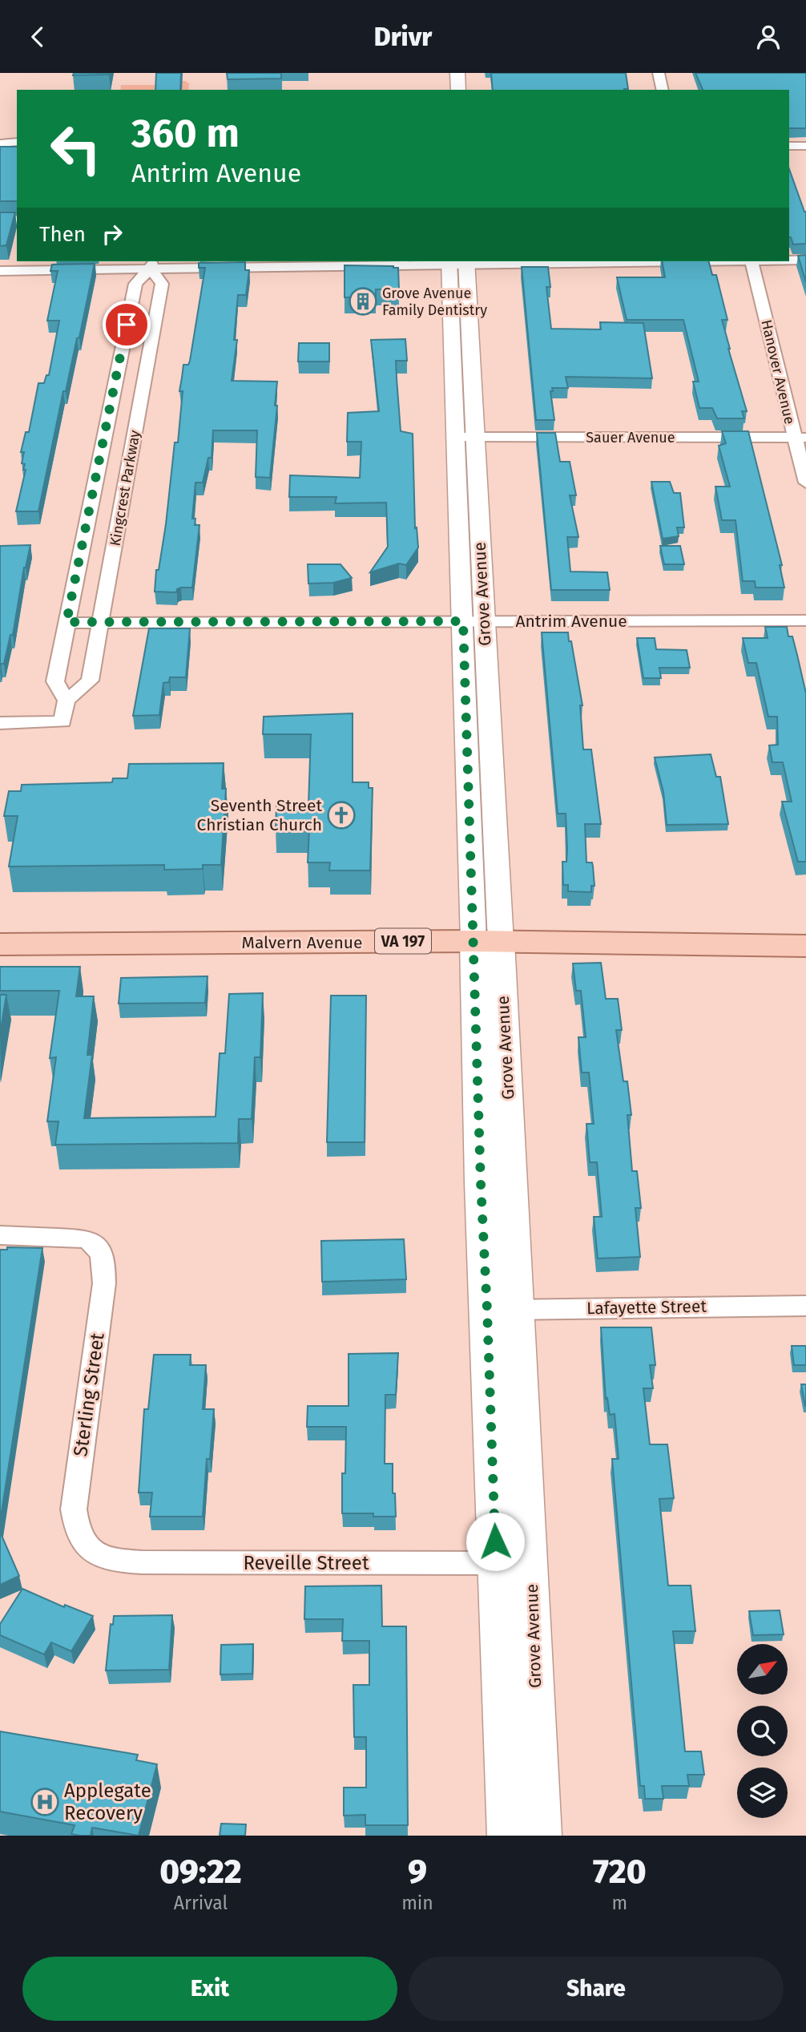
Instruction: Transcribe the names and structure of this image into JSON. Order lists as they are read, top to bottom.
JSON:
{
  "streets": {
    "main road": ["Grove Avenue", "VA 197", "Malvern Avenue"],
    "street": [
      "Hanover Avenue",
      "Sauer Avenue",
      "Kingcrest Parkway",
      "Antrim Avenue",
      "Lafayette Street",
      "Sterling Street",
      "Reveille Street"
    ]
  },
  "crossings": [
    ["Hanover Avenue", "Sauer Avenue"],
    ["Sauer Avenue", "Grove Avenue"],
    ["Kingcrest Parkway", "Antrim Avenue"],
    ["Grove Avenue", "Antrim Avenue"],
    ["Grove Avenue", "Malvern Avenue"],
    ["Grove Avenue", "Lafayette Street"],
    ["Grove Avenue", "Reveille Street"],
    ["Sterling Street", "Reveille Street"]
  ],
  "places": {
    "building": ["Grove Avenue Family Dentistry"],
    "church": ["Seventh Street Christian Church"],
    "hospital": ["Applegate Recovery"]
  },
  "north": "top right",
  "page": {
    "header": "Drivr",
    "turn": ["360 m", "Antrim Avenue"],
    "then": "Then",
    "eta": [
      "09:22",
      "Arrival",
      "9",
      "min",
      "720",
      "m"
    ],
    "buttons": ["Exit", "Share"]
  }
}
